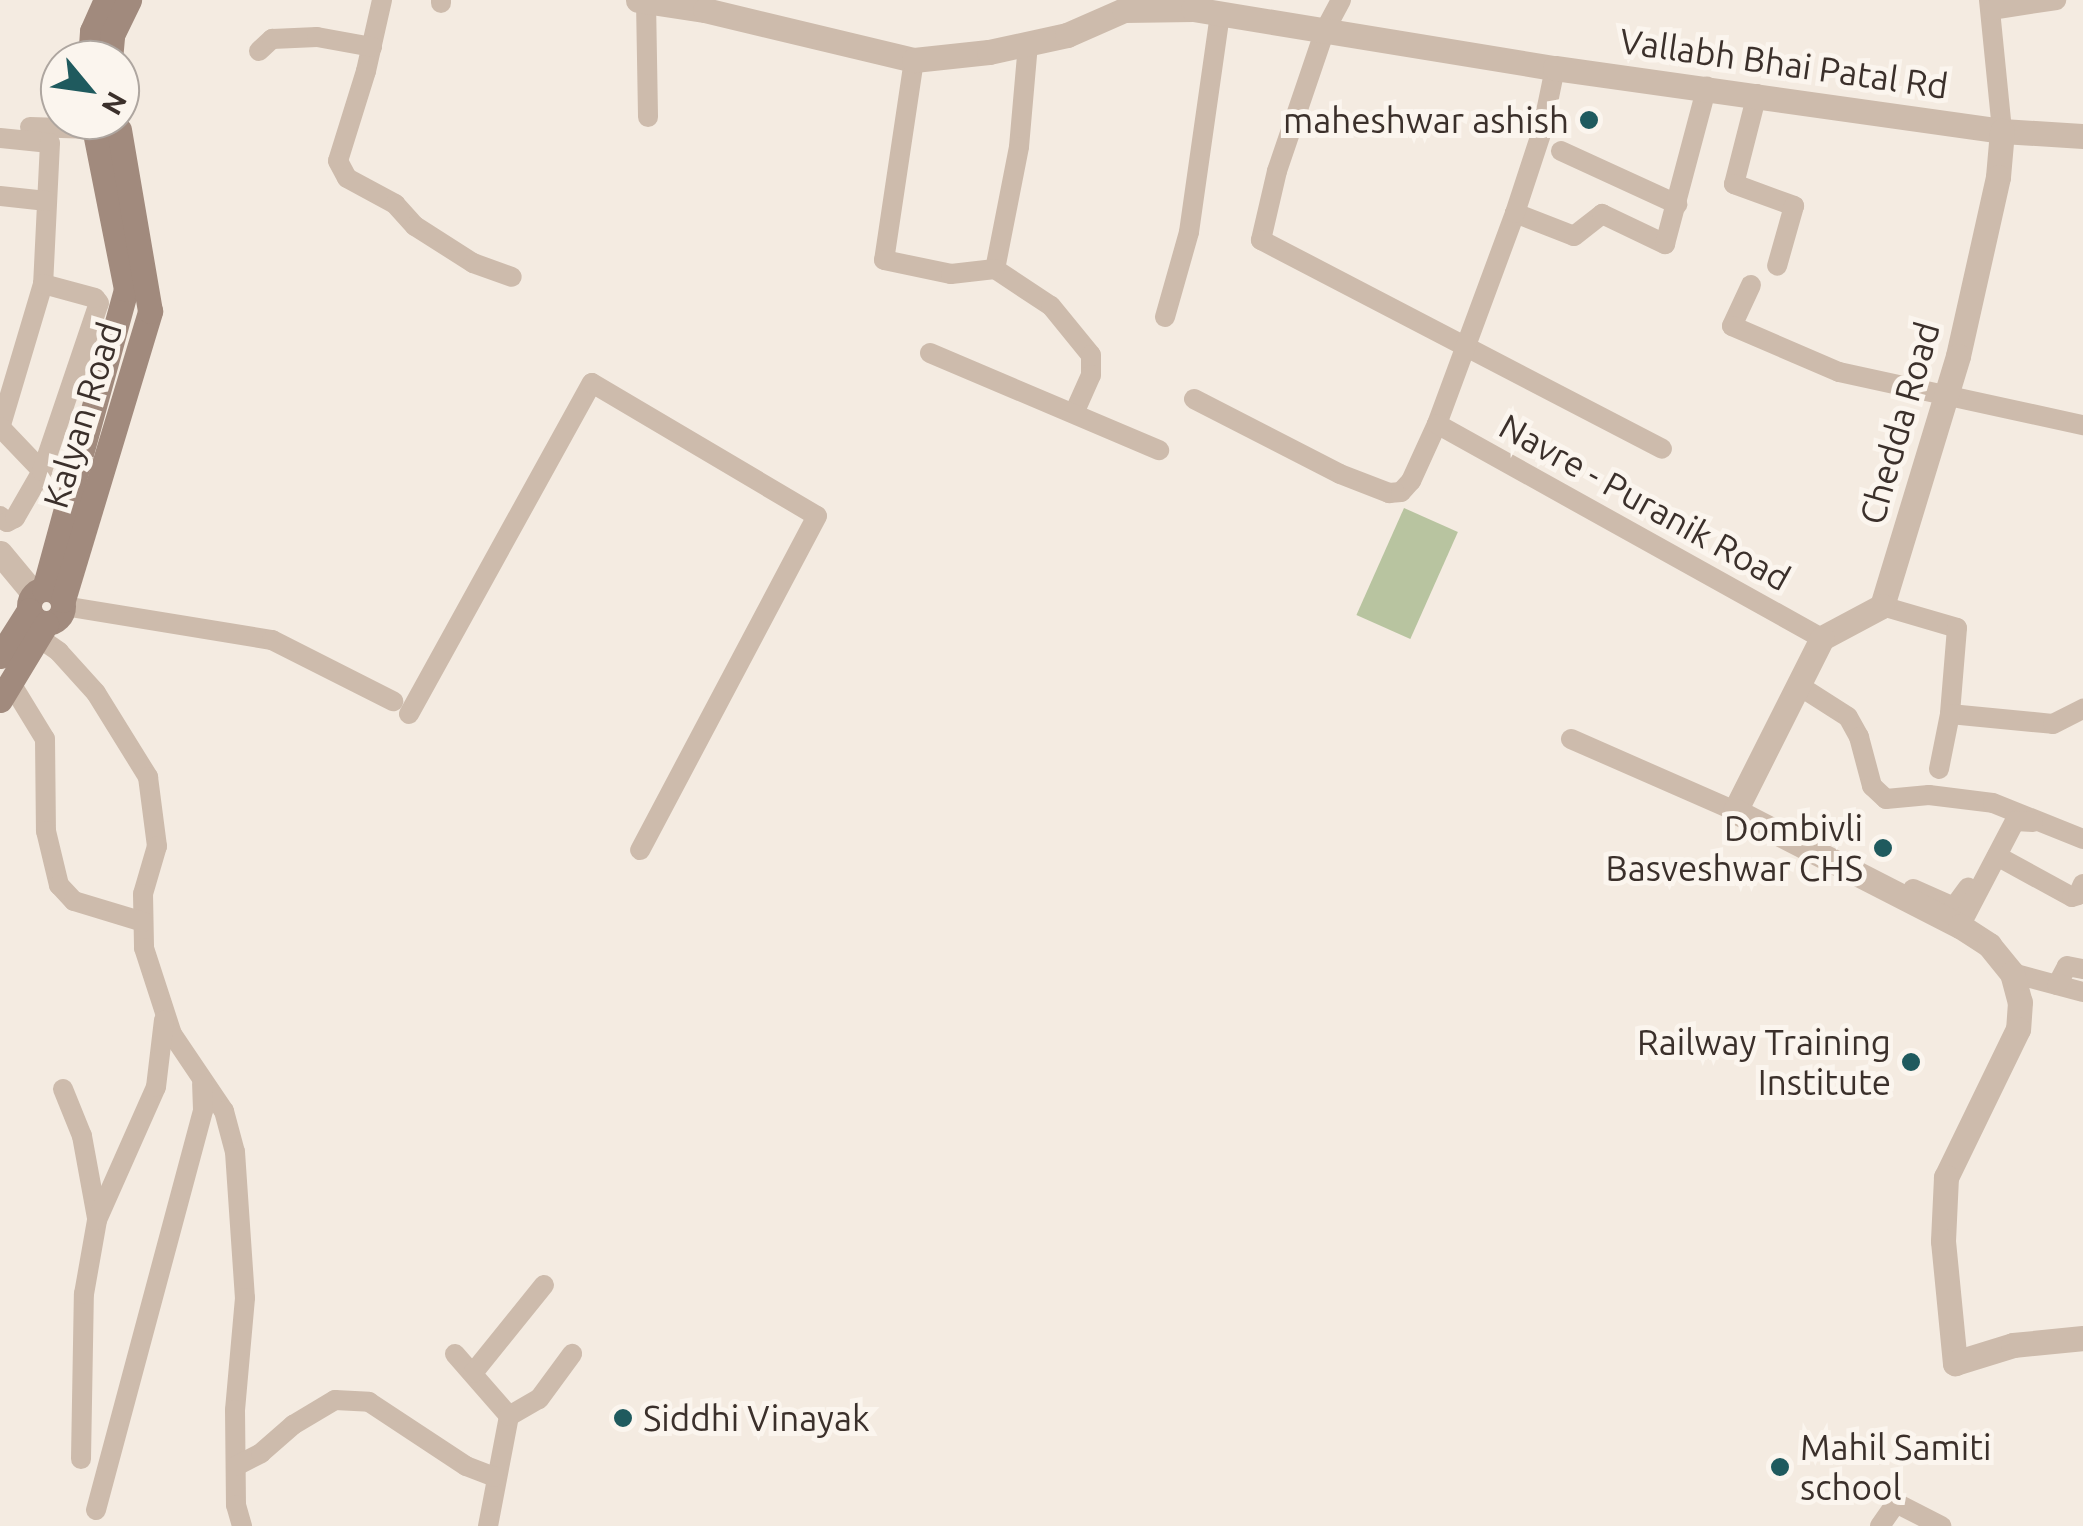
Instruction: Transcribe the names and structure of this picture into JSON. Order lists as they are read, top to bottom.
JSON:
{
  "streets": {
    "main road": ["Kalyan Road"],
    "street": ["Vallabh Bhai Patal Rd", "Chedda Road", "Navre - Puranik Road"]
  },
  "crossings": [
    ["Vallabh Bhai Patal Rd", "Chedda Road"]
  ],
  "places": [
    "maheshwar ashish",
    "Dombivli Basveshwar CHS",
    "Railway Training Institute",
    "Siddhi Vinayak",
    "Mahil Samiti school"
  ],
  "north": "bottom right"
}
